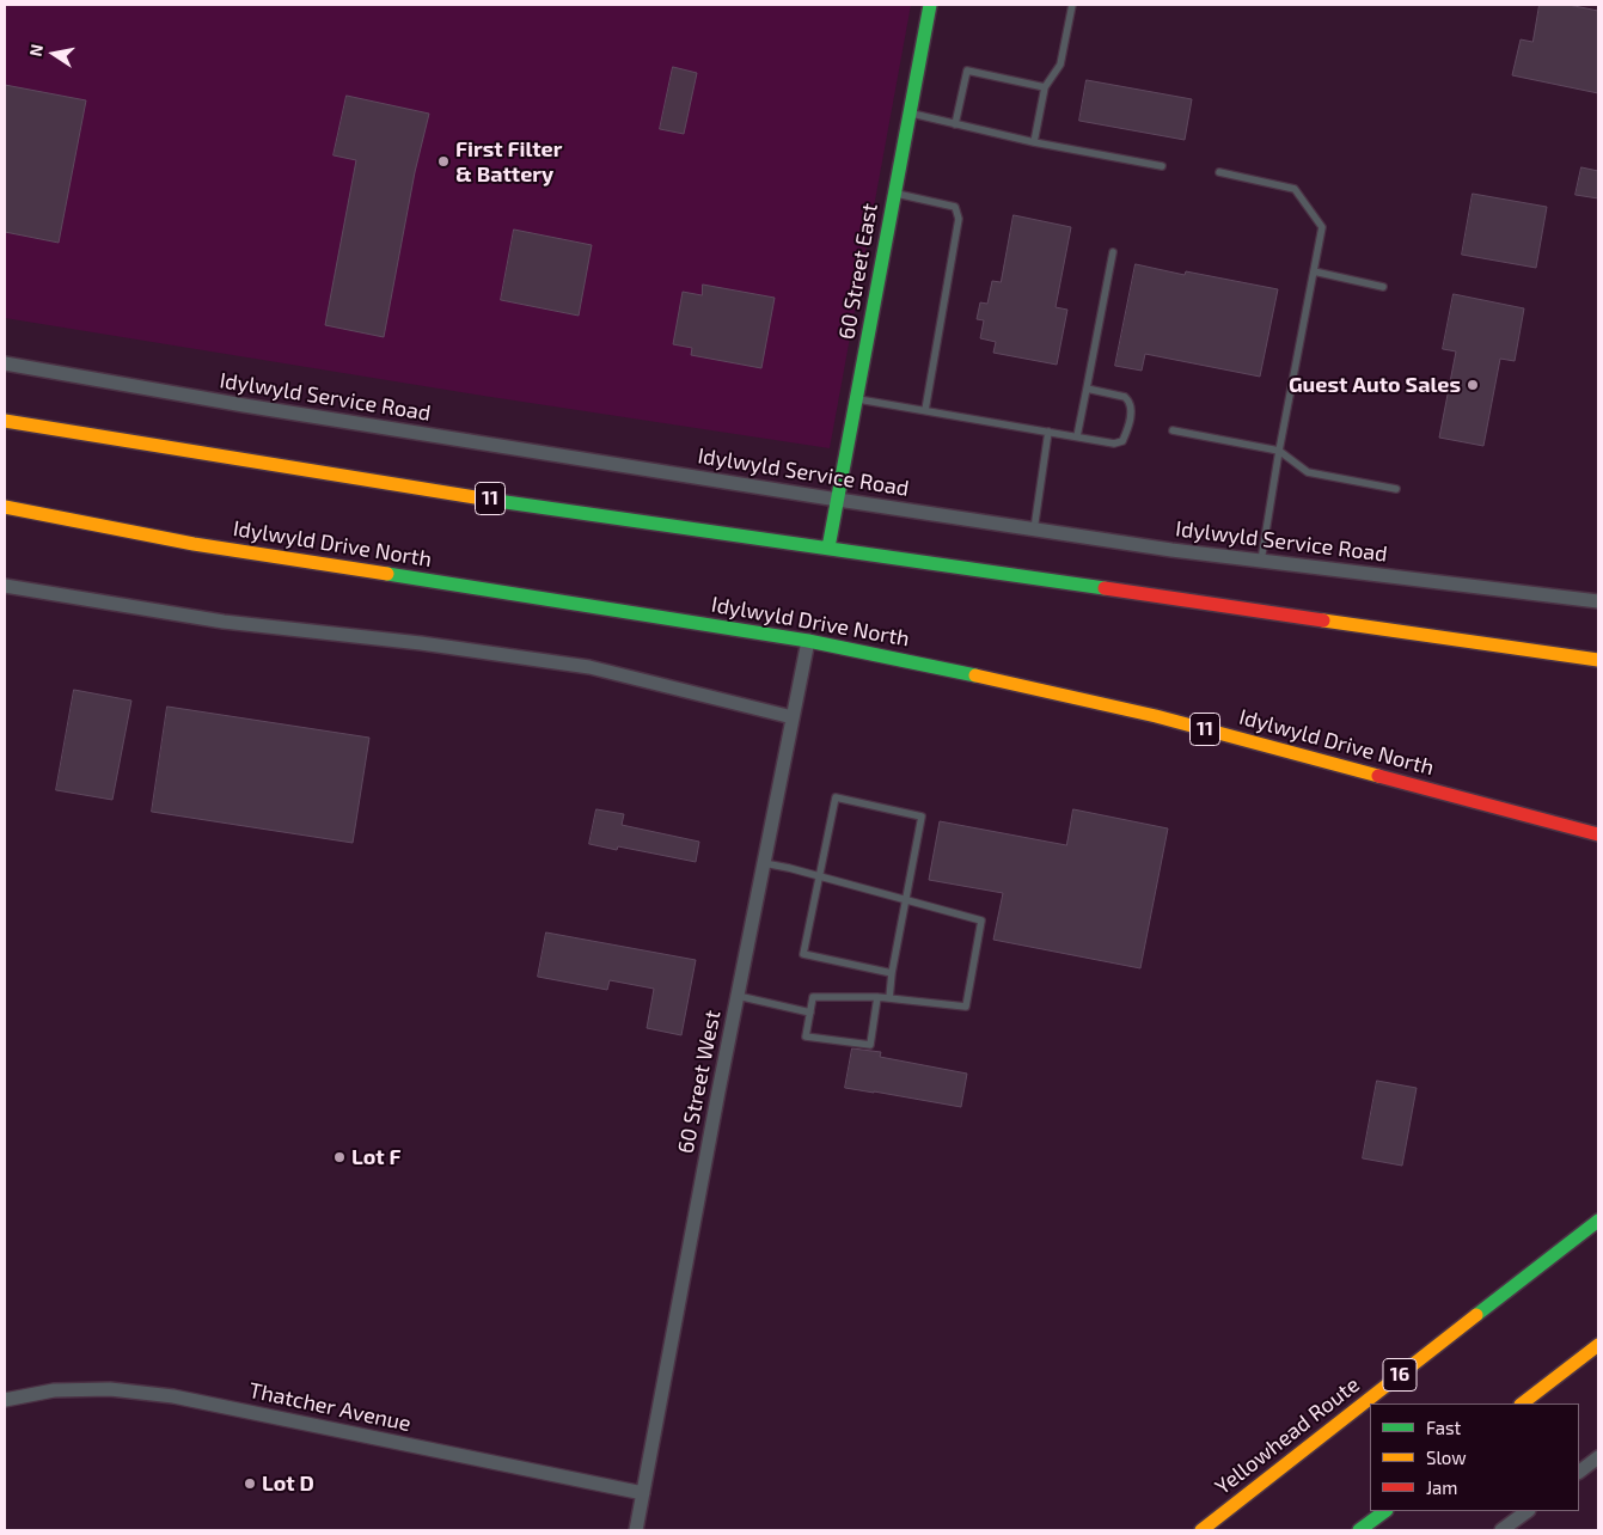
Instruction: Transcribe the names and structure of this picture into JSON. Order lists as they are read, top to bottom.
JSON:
{
  "streets": {
    "main road": [
      "60 Street East",
      "11",
      "Idylwyld Drive North",
      "16",
      "Yellowhead Route"
    ],
    "street": ["Idylwyld Service Road", "60 Street West", "Thatcher Avenue"]
  },
  "crossings": [
    ["60 Street East", "Idylwyld Service Road"],
    ["60 Street East", "11"],
    ["Idylwyld Drive North", "60 Street West"],
    ["60 Street West", "Thatcher Avenue"]
  ],
  "places": [
    "First Filter & Battery",
    "Guest Auto Sales",
    "Lot F",
    "Lot D"
  ],
  "legend": ["Fast", "Slow", "Jam"],
  "north": "left"
}
